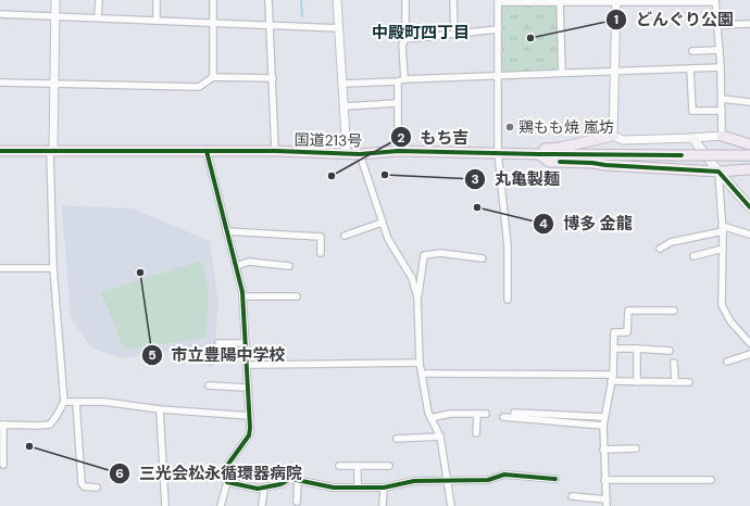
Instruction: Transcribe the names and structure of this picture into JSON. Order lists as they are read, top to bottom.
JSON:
{
  "streets": {
    "highway": ["国道213号"]
  },
  "districts": ["中殿町四丁目"],
  "places": [
    "どんぐり公園",
    "鶏もも焼 嵐坊",
    "丸亀製麺",
    "もち吉",
    "博多 金龍",
    "市立豊陽中学校",
    "三光会松永循環器病院"
  ]
}
